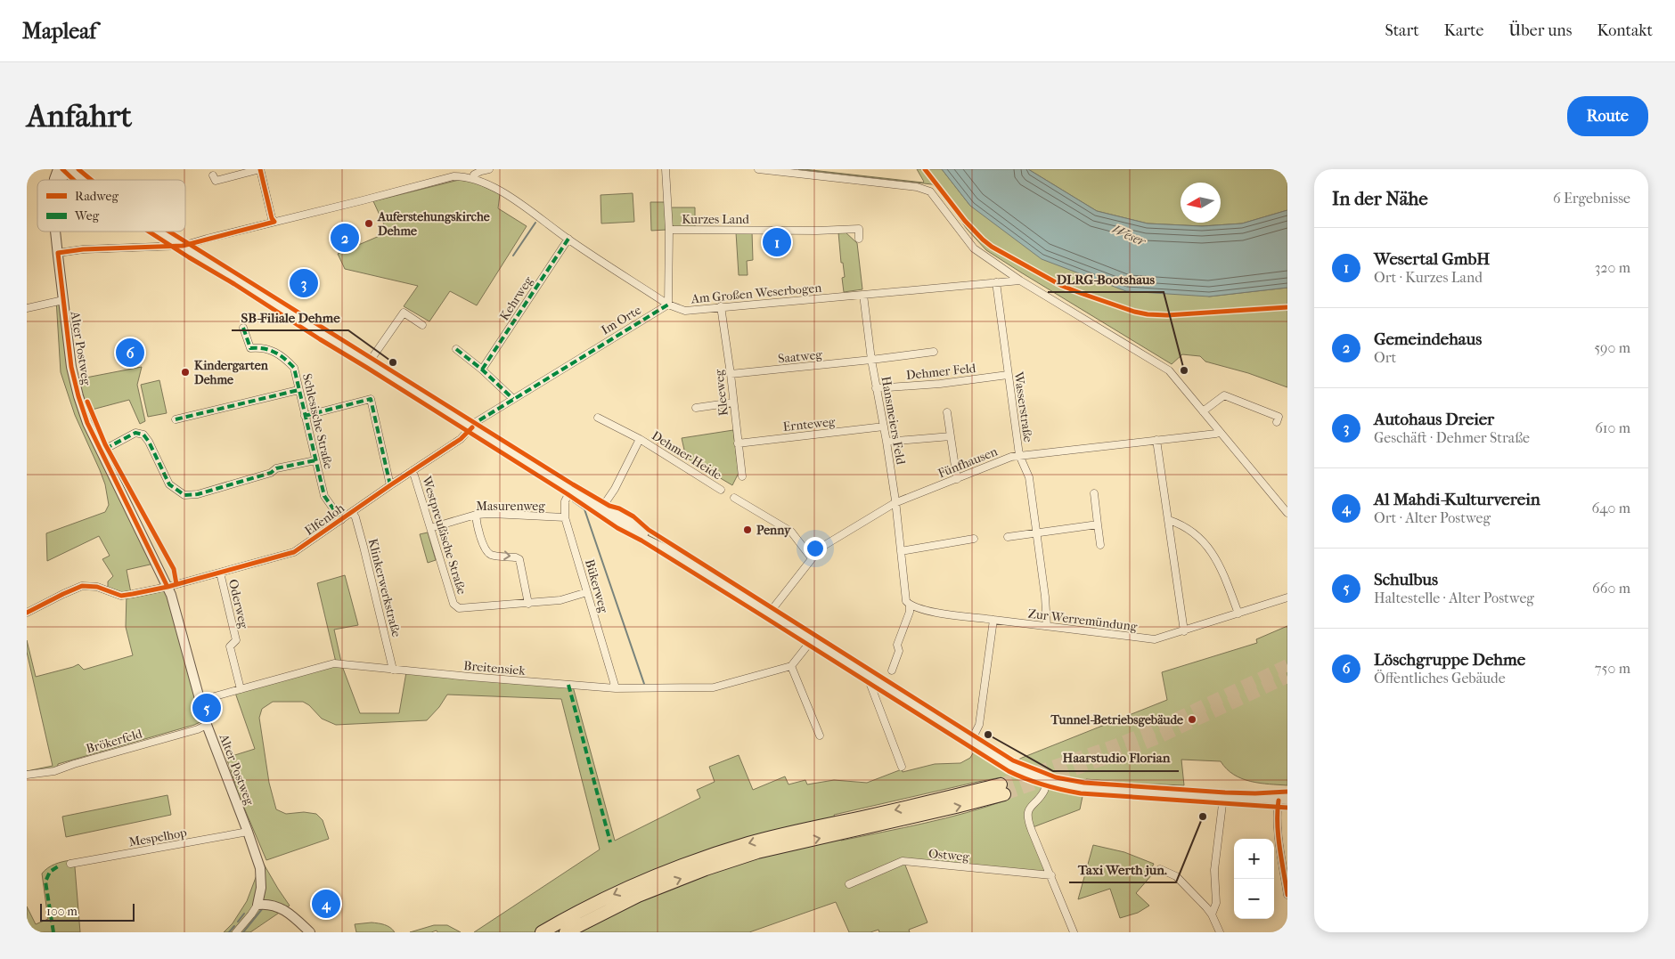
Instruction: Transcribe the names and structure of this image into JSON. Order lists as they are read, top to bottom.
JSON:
{
  "streets": {
    "street": [
      "Kurzes Land",
      "Am Großen Weserbogen",
      "Kehrweg",
      "Im Orte",
      "Alter Postweg",
      "Saatweg",
      "Dehmer Feld",
      "Kleeweg",
      "Wasserstraße",
      "Hansmeiers Feld",
      "Schlesische Straße",
      "Ernteweg",
      "Dehmer Heide",
      "Fünfhausen",
      "Masurenweg",
      "Elfenloh",
      "Westpreußische Straße",
      "Bükerweg",
      "Klinkerwerkstraße",
      "Oderweg",
      "Zur Werremündung",
      "Breitensiek",
      "Brökerfeld",
      "Mespelhop",
      "Ostweg"
    ]
  },
  "crossings": [
    ["Am Großen Weserbogen", "Kehrweg"],
    ["Am Großen Weserbogen", "Im Orte"],
    ["Am Großen Weserbogen", "Alter Postweg"],
    ["Am Großen Weserbogen", "Kleeweg"],
    ["Am Großen Weserbogen", "Wasserstraße"],
    ["Am Großen Weserbogen", "Hansmeiers Feld"],
    ["Im Orte", "Elfenloh"],
    ["Alter Postweg", "Elfenloh"],
    ["Alter Postweg", "Breitensiek"],
    ["Alter Postweg", "Brökerfeld"],
    ["Alter Postweg", "Mespelhop"],
    ["Saatweg", "Kleeweg"],
    ["Saatweg", "Hansmeiers Feld"],
    ["Dehmer Feld", "Wasserstraße"],
    ["Dehmer Feld", "Hansmeiers Feld"],
    ["Kleeweg", "Ernteweg"],
    ["Wasserstraße", "Fünfhausen"],
    ["Wasserstraße", "Zur Werremündung"],
    ["Hansmeiers Feld", "Ernteweg"],
    ["Hansmeiers Feld", "Fünfhausen"],
    ["Schlesische Straße", "Elfenloh"],
    ["Masurenweg", "Westpreußische Straße"],
    ["Masurenweg", "Bükerweg"],
    ["Elfenloh", "Westpreußische Straße"],
    ["Elfenloh", "Klinkerwerkstraße"],
    ["Elfenloh", "Oderweg"],
    ["Westpreußische Straße", "Bükerweg"],
    ["Bükerweg", "Breitensiek"],
    ["Klinkerwerkstraße", "Breitensiek"],
    ["Oderweg", "Breitensiek"]
  ],
  "water": ["Weser"],
  "places": [
    "Auferstehungskirche Dehme",
    "SB-Filiale Dehme",
    "DLRG-Bootshaus",
    "Kindergarten Dehme",
    "Penny",
    "Tunnel-Betriebsgebäude",
    "Haarstudio Florian",
    "Taxi Werth jun."
  ],
  "legend": ["Radweg", "Weg"],
  "scale_bar": "100 m",
  "north": "left",
  "page": {
    "header": "Mapleaf",
    "nav": [
      "Start",
      "Karte",
      "Über uns",
      "Kontakt"
    ],
    "buttons": "Route",
    "title": "Anfahrt",
    "heading": ["In der Nähe", "6 Ergebnisse"],
    "pins": [
      "2",
      "1",
      "3",
      "6",
      "5",
      "4"
    ],
    "list": [
      {
        "mark": "1",
        "name": "Wesertal GmbH",
        "note": "Ort · Kurzes Land",
        "value": "320 m"
      },
      {
        "mark": "2",
        "name": "Gemeindehaus",
        "note": "Ort",
        "value": "590 m"
      },
      {
        "mark": "3",
        "name": "Autohaus Dreier",
        "note": "Geschäft · Dehmer Straße",
        "value": "610 m"
      },
      {
        "mark": "4",
        "name": "Al Mahdi-Kulturverein",
        "note": "Ort · Alter Postweg",
        "value": "640 m"
      },
      {
        "mark": "5",
        "name": "Schulbus",
        "note": "Haltestelle · Alter Postweg",
        "value": "660 m"
      },
      {
        "mark": "6",
        "name": "Löschgruppe Dehme",
        "note": "Öffentliches Gebäude",
        "value": "750 m"
      }
    ],
    "map_buttons": ["+", "−"],
    "scale": "100 m"
  }
}
